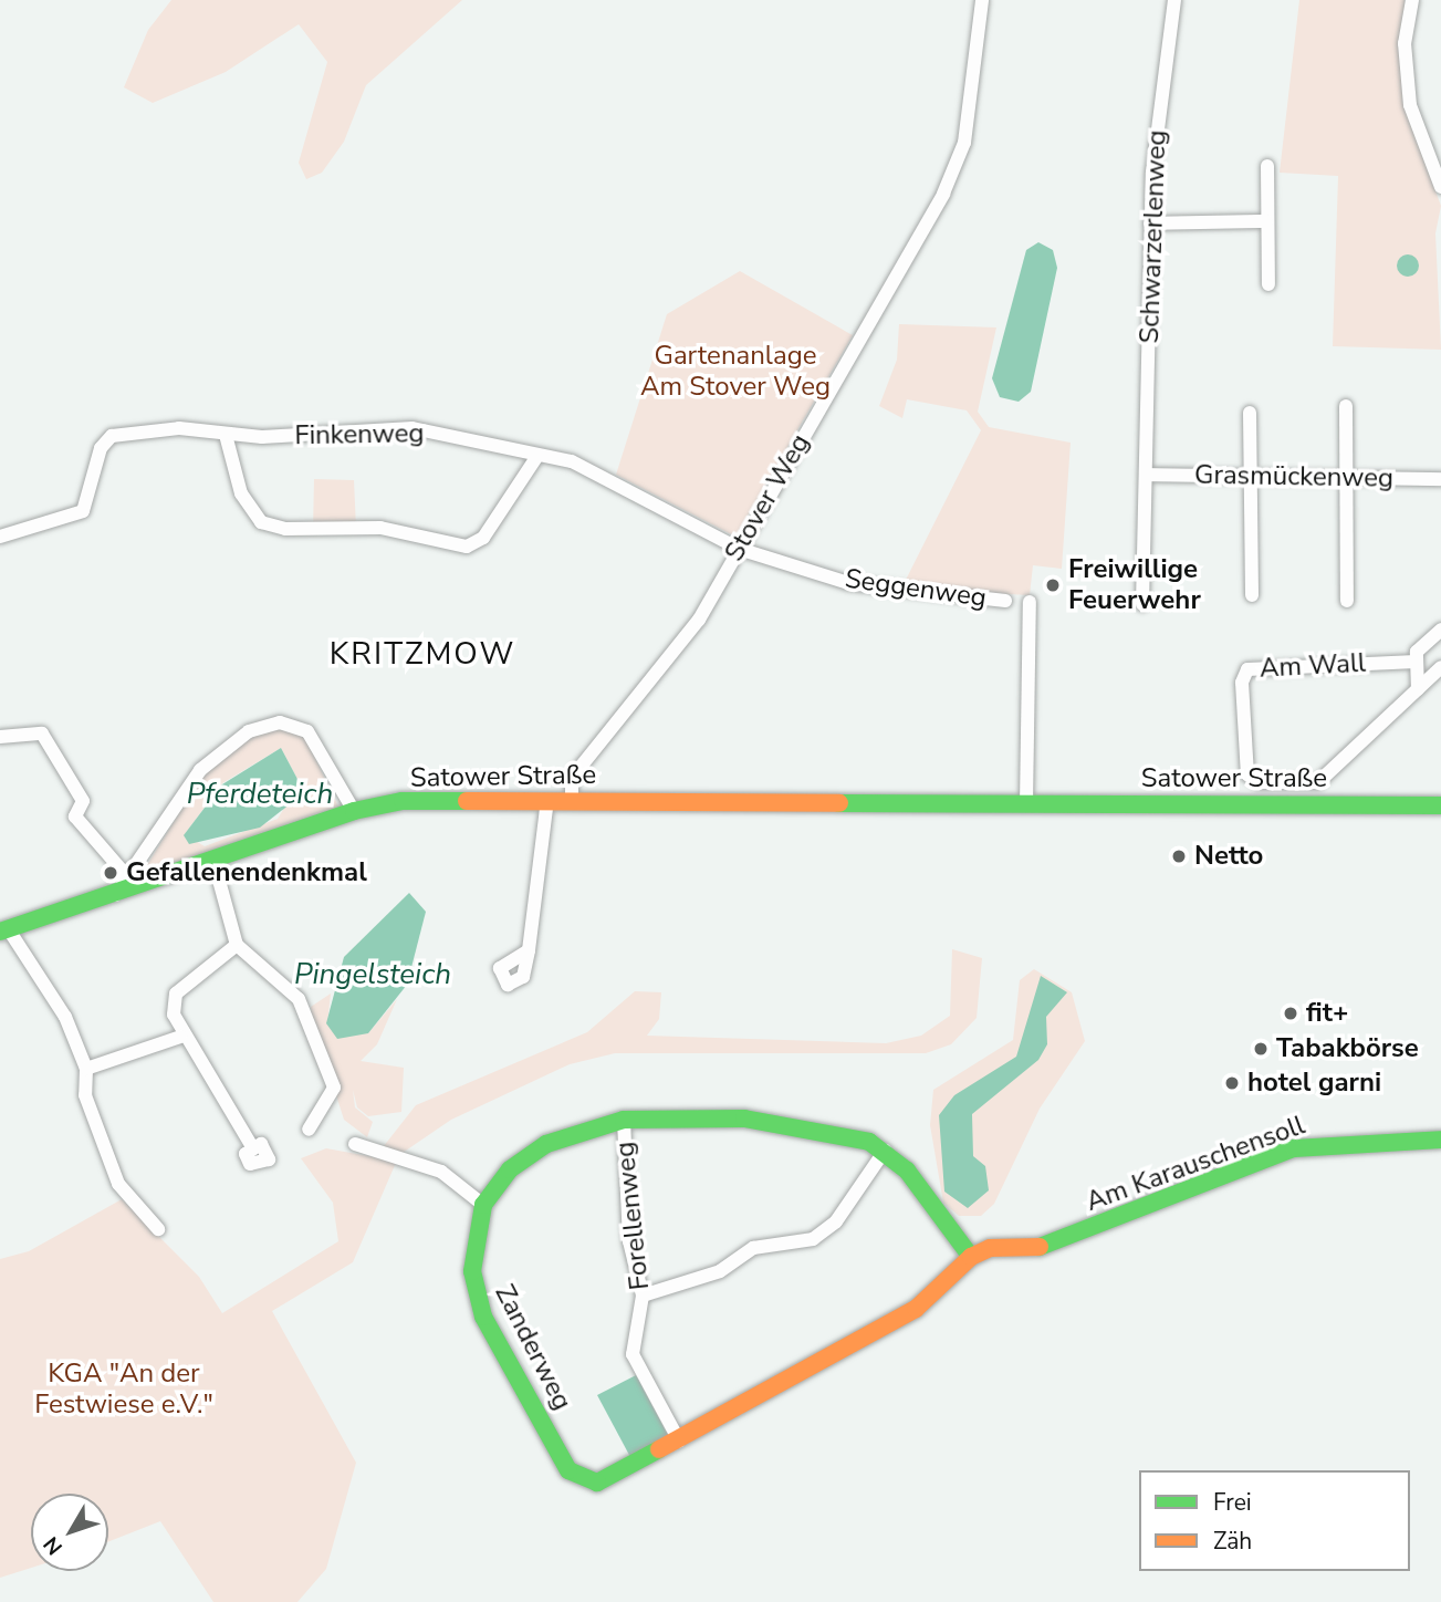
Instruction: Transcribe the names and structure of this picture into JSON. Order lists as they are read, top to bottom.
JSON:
{
  "streets": {
    "street": [
      "Schwarzerlenweg",
      "Finkenweg",
      "Grasmückenweg",
      "Stover Weg",
      "Seggenweg",
      "Am Wall",
      "Satower Straße",
      "Am Karauschensoll",
      "Forellenweg",
      "Zanderweg"
    ]
  },
  "crossings": [
    ["Schwarzerlenweg", "Grasmückenweg"],
    ["Finkenweg", "Stover Weg"],
    ["Finkenweg", "Seggenweg"],
    ["Stover Weg", "Seggenweg"],
    ["Stover Weg", "Satower Straße"],
    ["Am Karauschensoll", "Zanderweg"],
    ["Forellenweg", "Zanderweg"]
  ],
  "districts": ["KRITZMOW"],
  "water": ["Pferdeteich", "Pingelsteich"],
  "parks": ["Gartenanlage Am Stover Weg", "KGA \"An der Festwiese e.V.\""],
  "places": [
    "Freiwillige Feuerwehr",
    "Netto",
    "Gefallenendenkmal",
    "fit+",
    "Tabakbörse",
    "hotel garni"
  ],
  "legend": ["Frei", "Zäh"],
  "north": "bottom left"
}
